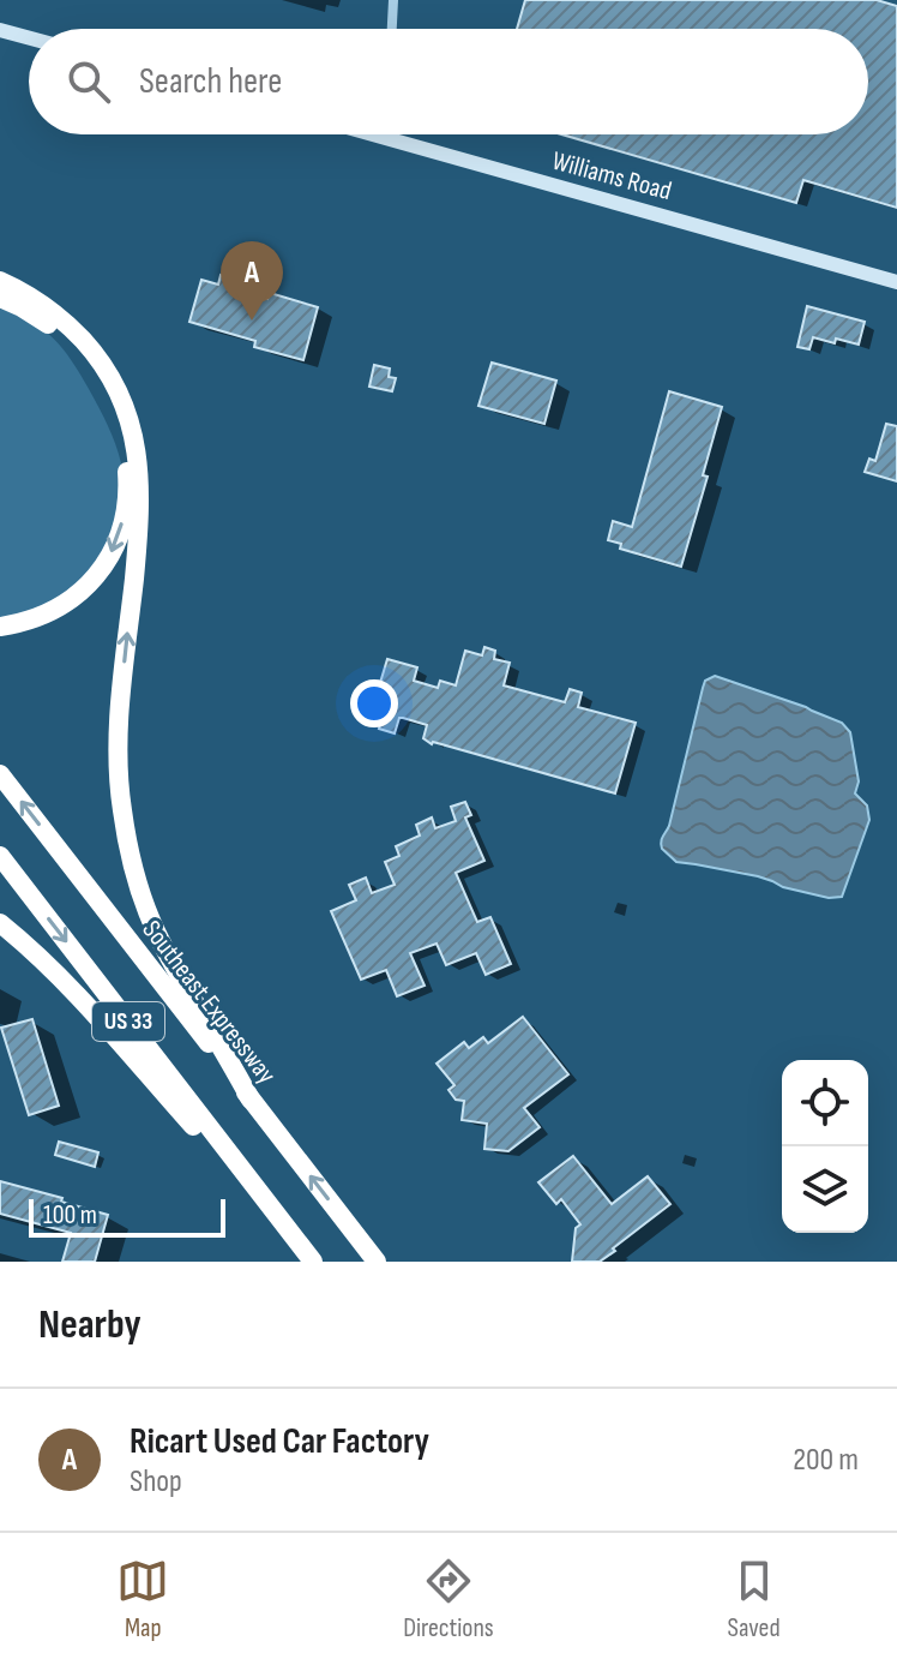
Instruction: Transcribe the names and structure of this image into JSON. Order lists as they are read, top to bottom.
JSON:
{
  "streets": {
    "highway": ["Southeast Expressway", "US 33"],
    "main road": ["Williams Road"]
  },
  "scale_bar": "100 m",
  "page": {
    "search": "Search here",
    "pins": "A",
    "scale": "100 m",
    "heading": "Nearby",
    "list": [
      {
        "mark": "A",
        "name": "Ricart Used Car Factory",
        "note": "Shop",
        "value": "200 m"
      }
    ],
    "nav": ["Map", "Directions", "Saved"]
  }
}
